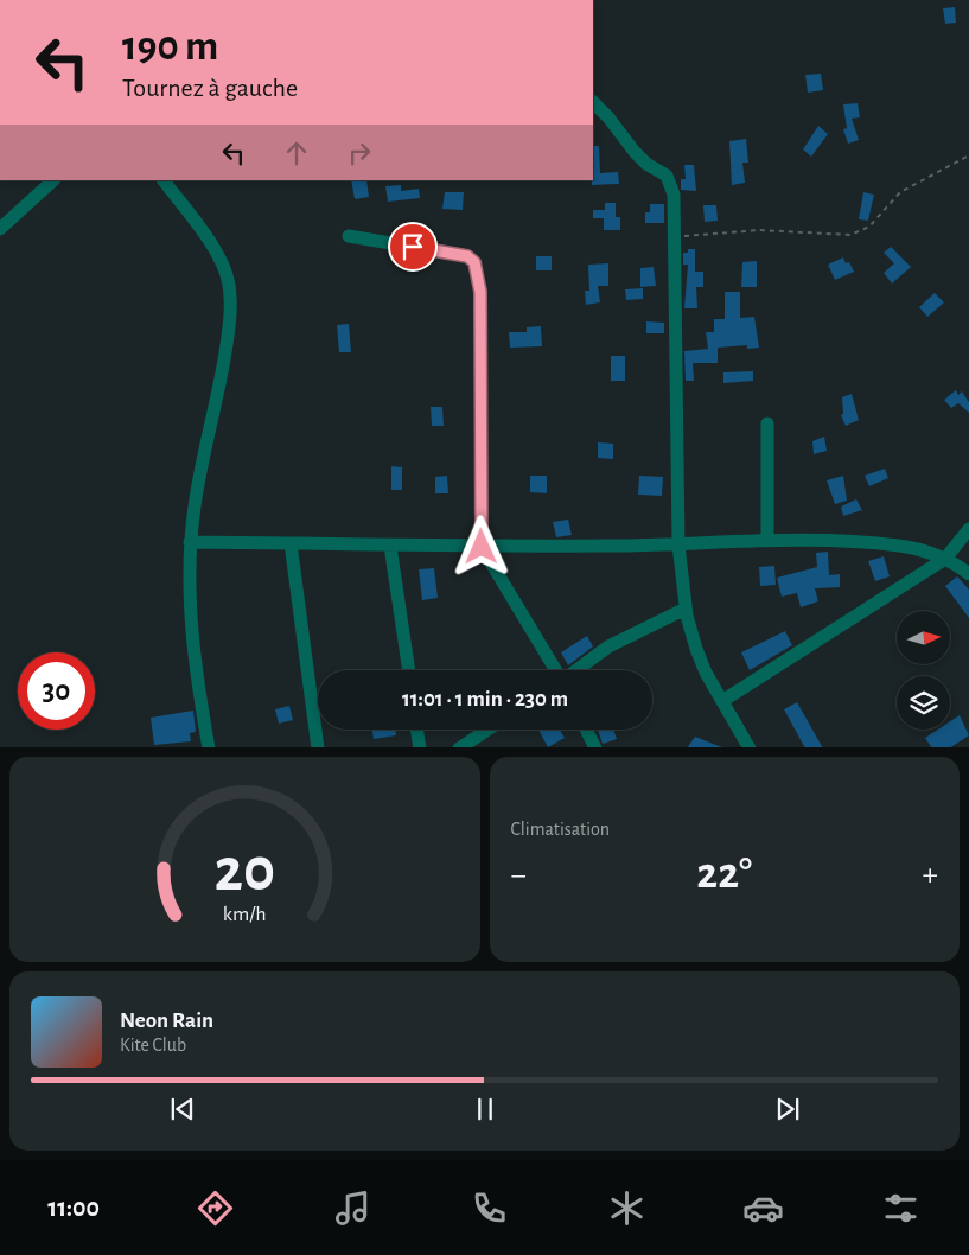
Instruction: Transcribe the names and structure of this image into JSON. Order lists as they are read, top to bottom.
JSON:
{
  "north": "right",
  "page": {
    "turn": ["190 m", "Tournez à gauche"],
    "limit": "30",
    "trip": "11:01 · 1 min · 230 m",
    "tile": "Climatisation",
    "heat": ["−", "22°", "+"],
    "song": ["Neon Rain", "Kite Club"],
    "tabs": "11:00",
    "gauge": ["20", "km/h"]
  }
}
